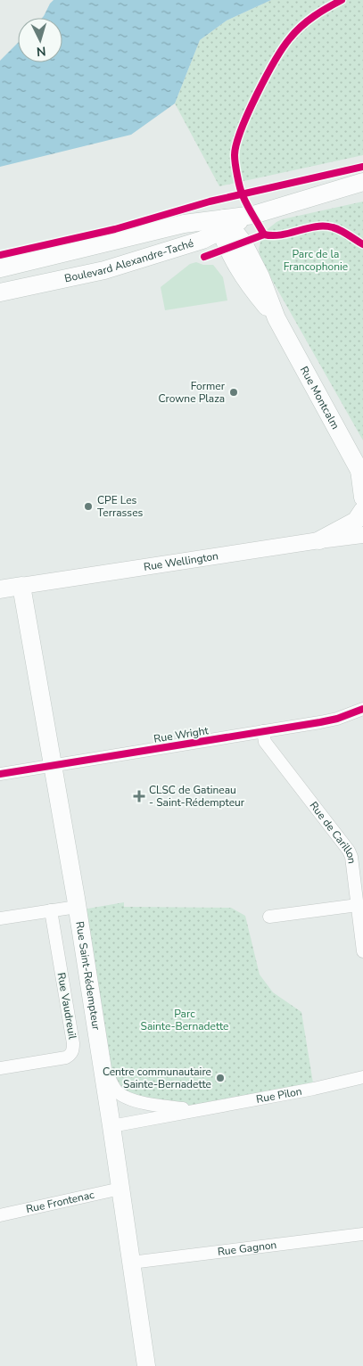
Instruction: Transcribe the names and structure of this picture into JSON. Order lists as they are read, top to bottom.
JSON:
{
  "streets": {
    "main road": [
      "Boulevard Alexandre-Taché",
      "Rue Montcalm",
      "Rue Wellington",
      "Rue Saint-Rédempteur"
    ],
    "street": [
      "Rue Wright",
      "Rue de Carillon",
      "Rue Vaudreuil",
      "Rue Pilon",
      "Rue Frontenac",
      "Rue Gagnon"
    ]
  },
  "crossings": [
    ["Boulevard Alexandre-Taché", "Rue Montcalm"],
    ["Rue Wellington", "Rue Saint-Rédempteur"],
    ["Rue Wright", "Rue de Carillon"],
    ["Rue Wright", "Rue Saint-Rédempteur"],
    ["Rue Saint-Rédempteur", "Rue Pilon"],
    ["Rue Saint-Rédempteur", "Rue Frontenac"],
    ["Rue Saint-Rédempteur", "Rue Gagnon"]
  ],
  "parks": ["Parc de la Francophonie", "Parc Sainte-Bernadette"],
  "places": {
    "other": ["Former Crowne Plaza", "CPE Les Terrasses", "Centre communautaire Sainte-Bernadette"],
    "health": ["CLSC de Gatineau - Saint-Rédempteur"]
  },
  "north": "bottom"
}
